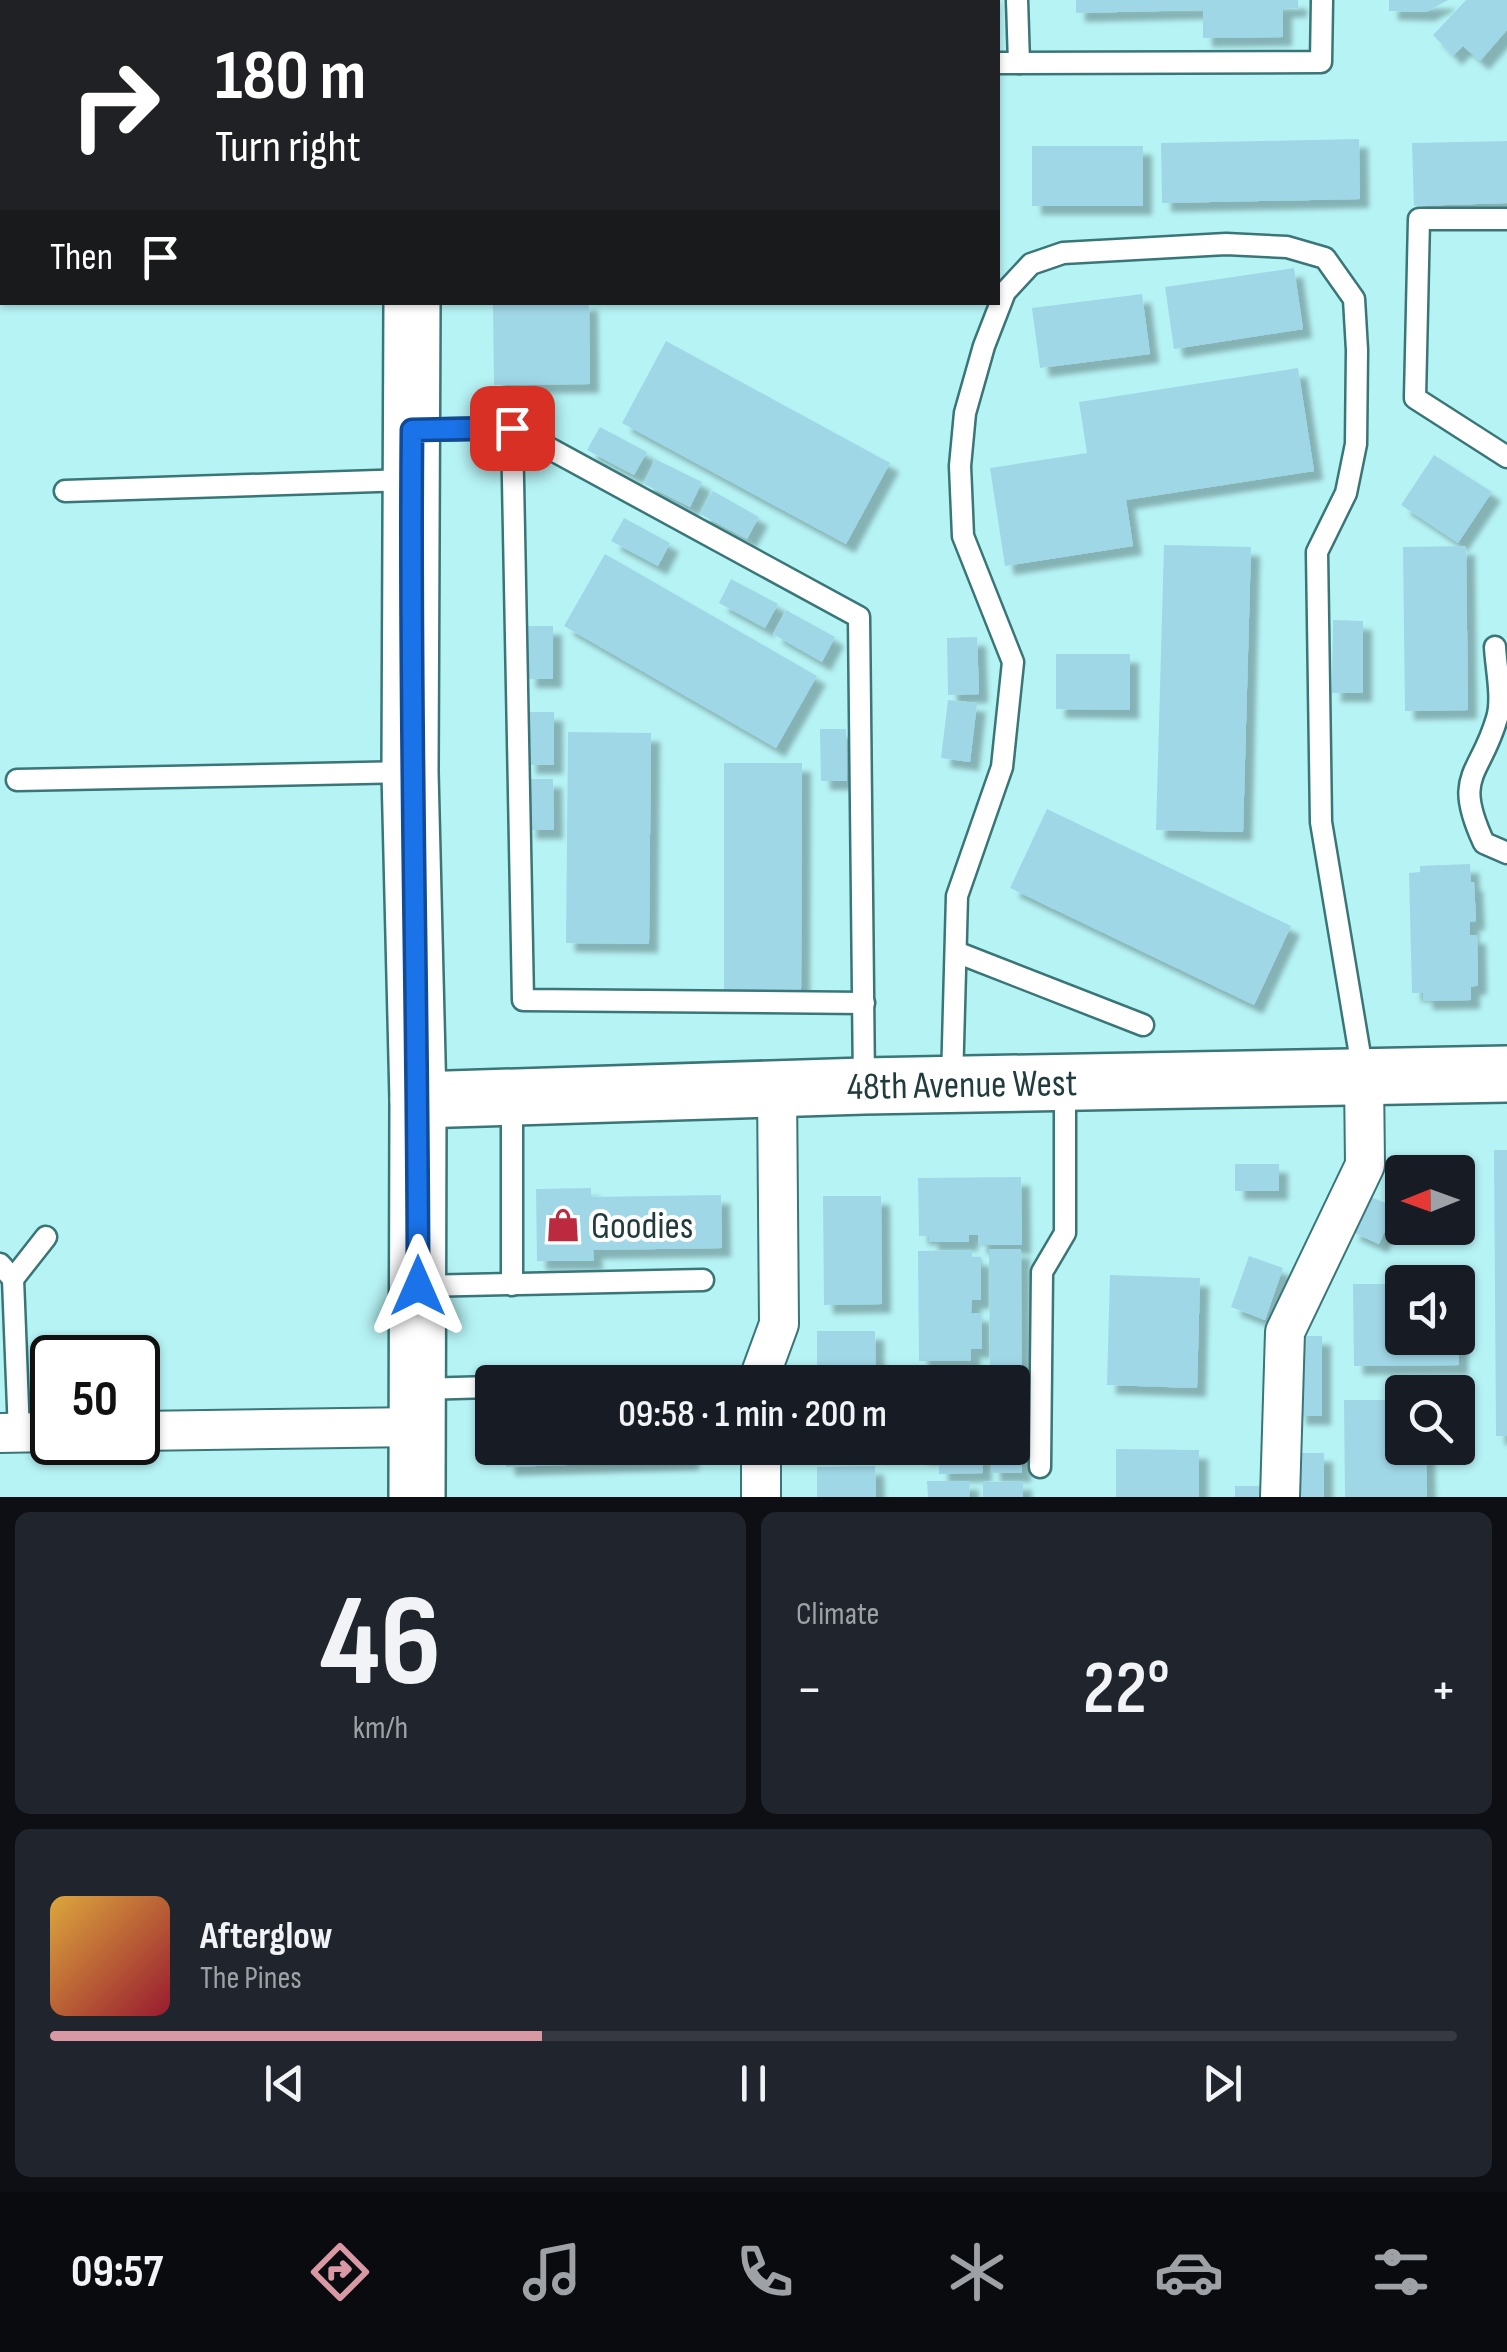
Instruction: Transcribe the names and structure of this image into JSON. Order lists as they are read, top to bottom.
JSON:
{
  "streets": {
    "main road": ["48th Avenue West"]
  },
  "places": {
    "shop": ["Goodies"]
  },
  "north": "left",
  "page": {
    "turn": ["180 m", "Turn right"],
    "then": "Then",
    "limit": "50",
    "trip": "09:58 · 1 min · 200 m",
    "tile": [
      ["46", "km/h"],
      "Climate"
    ],
    "heat": ["−", "22°", "+"],
    "song": ["Afterglow", "The Pines"],
    "tabs": "09:57"
  }
}
